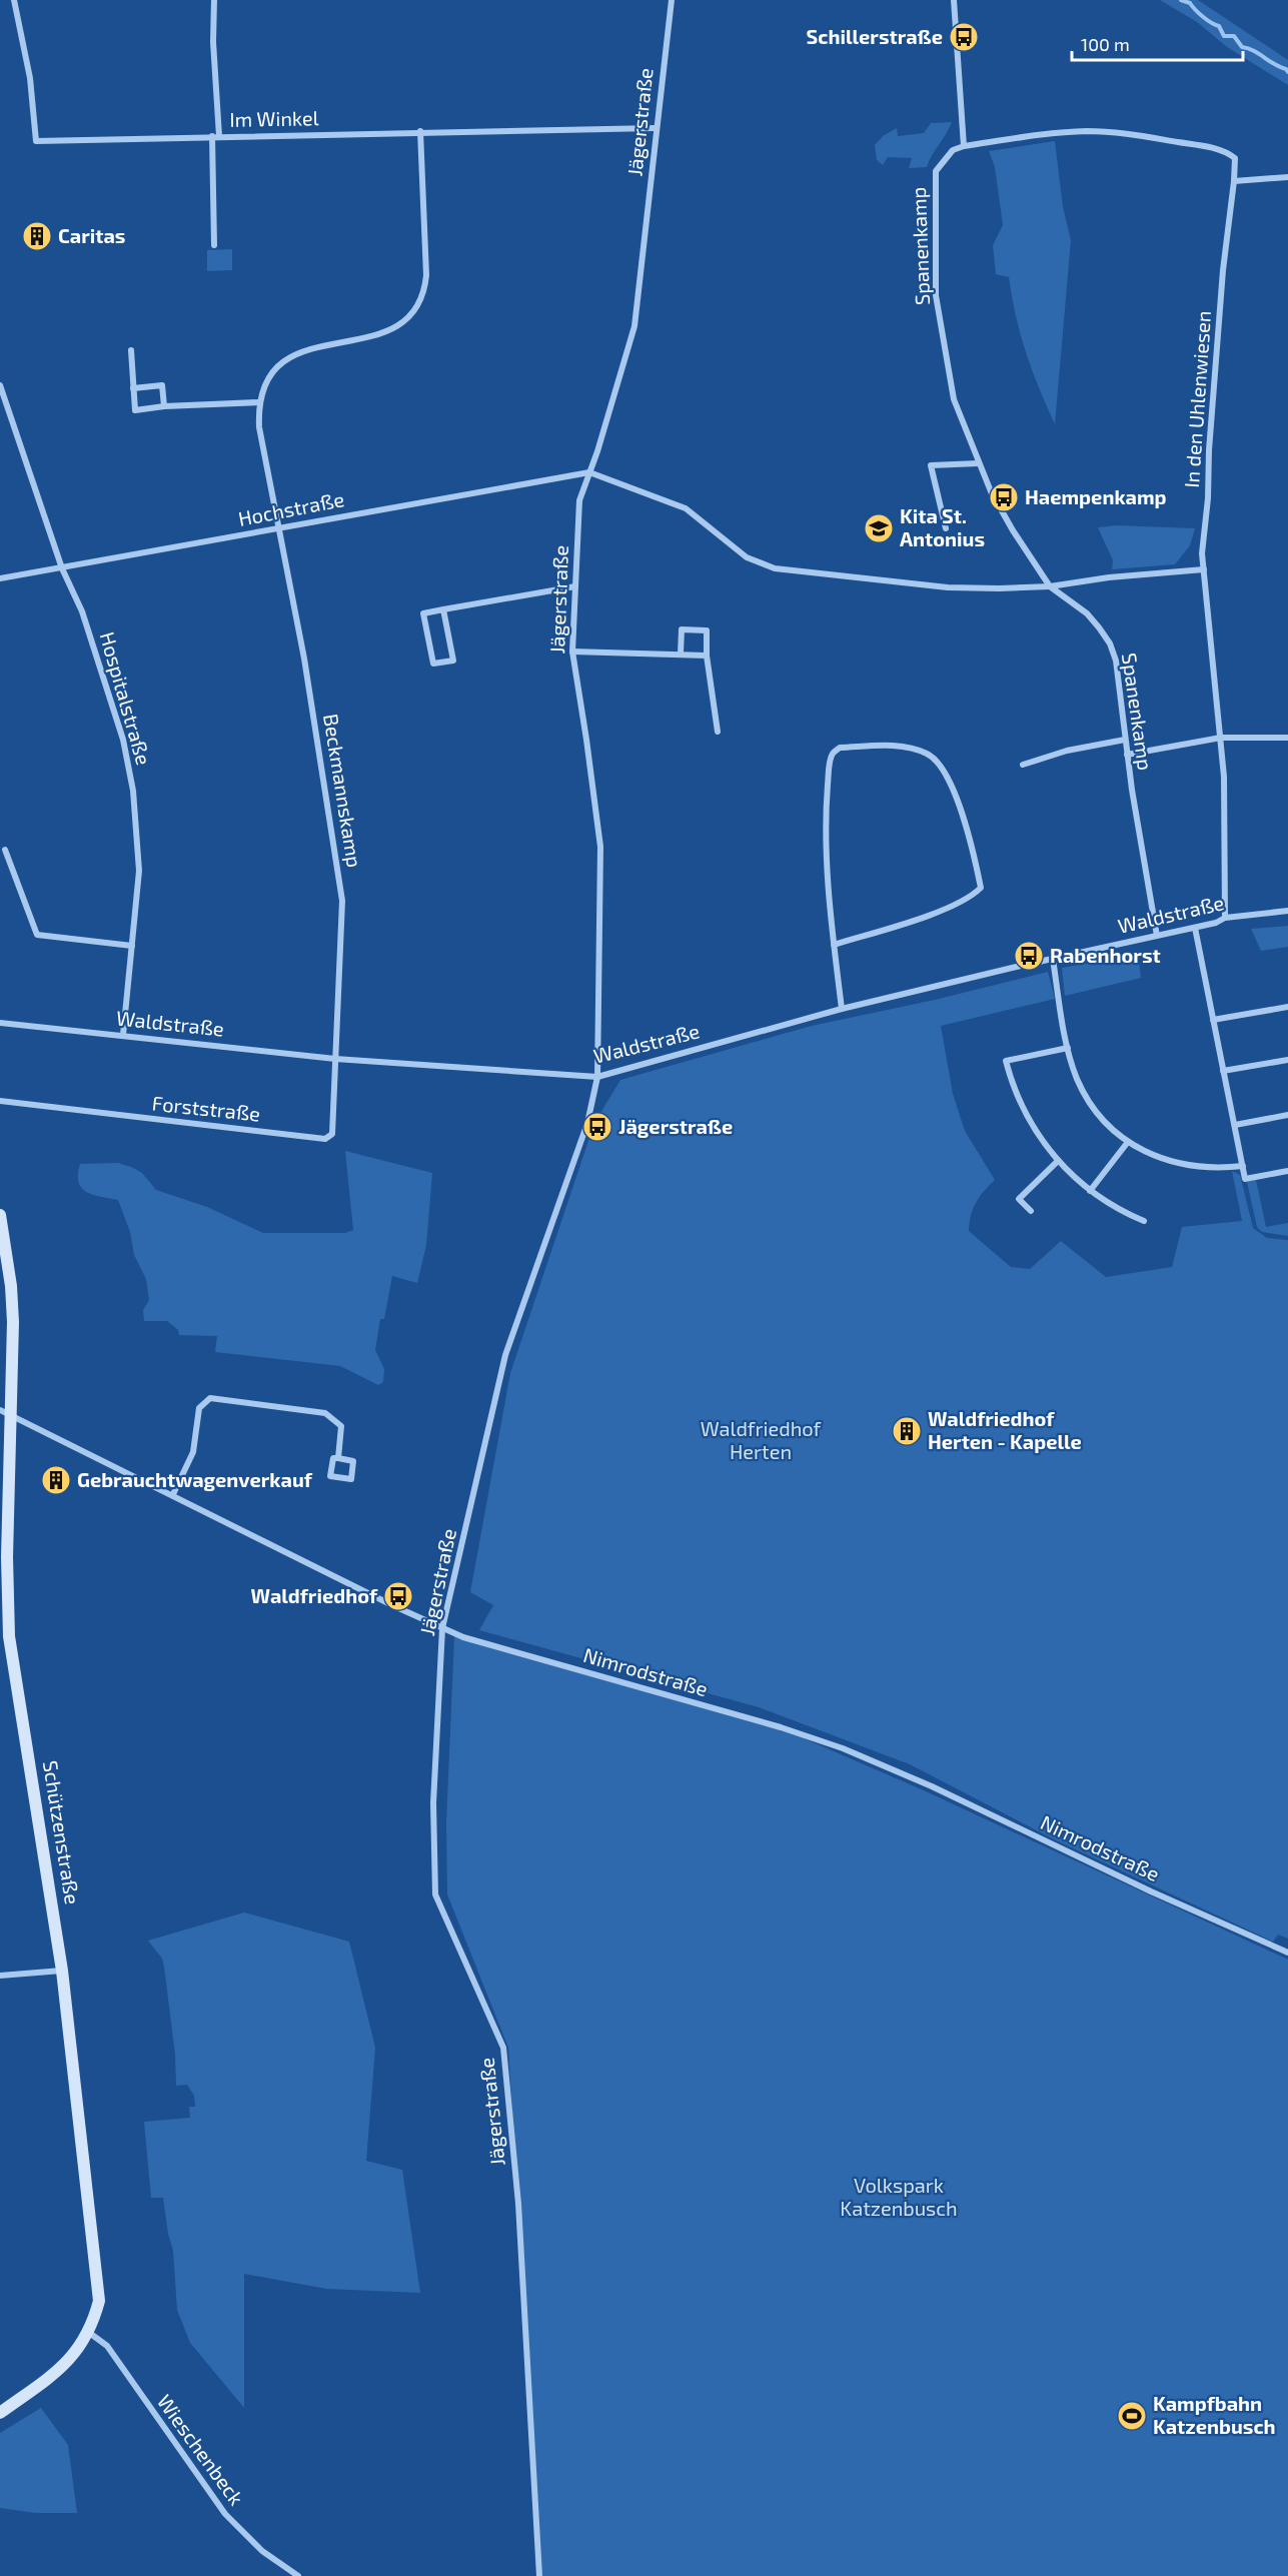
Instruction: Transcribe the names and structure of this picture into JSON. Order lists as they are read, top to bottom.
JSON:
{
  "streets": {
    "main road": ["Schützenstraße"],
    "street": [
      "Im Winkel",
      "Jägerstraße",
      "Spanenkamp",
      "In den Uhlenwiesen",
      "Hochstraße",
      "Hospitalstraße",
      "Beckmannskamp",
      "Waldstraße",
      "Forststraße",
      "Nimrodstraße",
      "Wieschenbeck"
    ]
  },
  "crossings": [
    ["Im Winkel", "Jägerstraße"],
    ["Jägerstraße", "Hochstraße"],
    ["Jägerstraße", "Waldstraße"],
    ["Jägerstraße", "Nimrodstraße"],
    ["Spanenkamp", "In den Uhlenwiesen"],
    ["Spanenkamp", "Waldstraße"],
    ["In den Uhlenwiesen", "Waldstraße"],
    ["Hochstraße", "Hospitalstraße"],
    ["Hochstraße", "Beckmannskamp"],
    ["Hospitalstraße", "Waldstraße"],
    ["Beckmannskamp", "Waldstraße"],
    ["Beckmannskamp", "Forststraße"],
    ["Waldstraße", "Forststraße"],
    ["Nimrodstraße", "Schützenstraße"],
    ["Schützenstraße", "Wieschenbeck"]
  ],
  "parks": ["Waldfriedhof Herten", "Volkspark Katzenbusch"],
  "places": {
    "bus stop": [
      "Schillerstraße",
      "Haempenkamp",
      "Rabenhorst",
      "Jägerstraße",
      "Waldfriedhof"
    ],
    "building": ["Caritas", "Waldfriedhof Herten - Kapelle", "Gebrauchtwagenverkauf"],
    "school or university": ["Kita St. Antonius"],
    "sports": ["Kampfbahn Katzenbusch"]
  },
  "scale_bar": "100 m"
}
